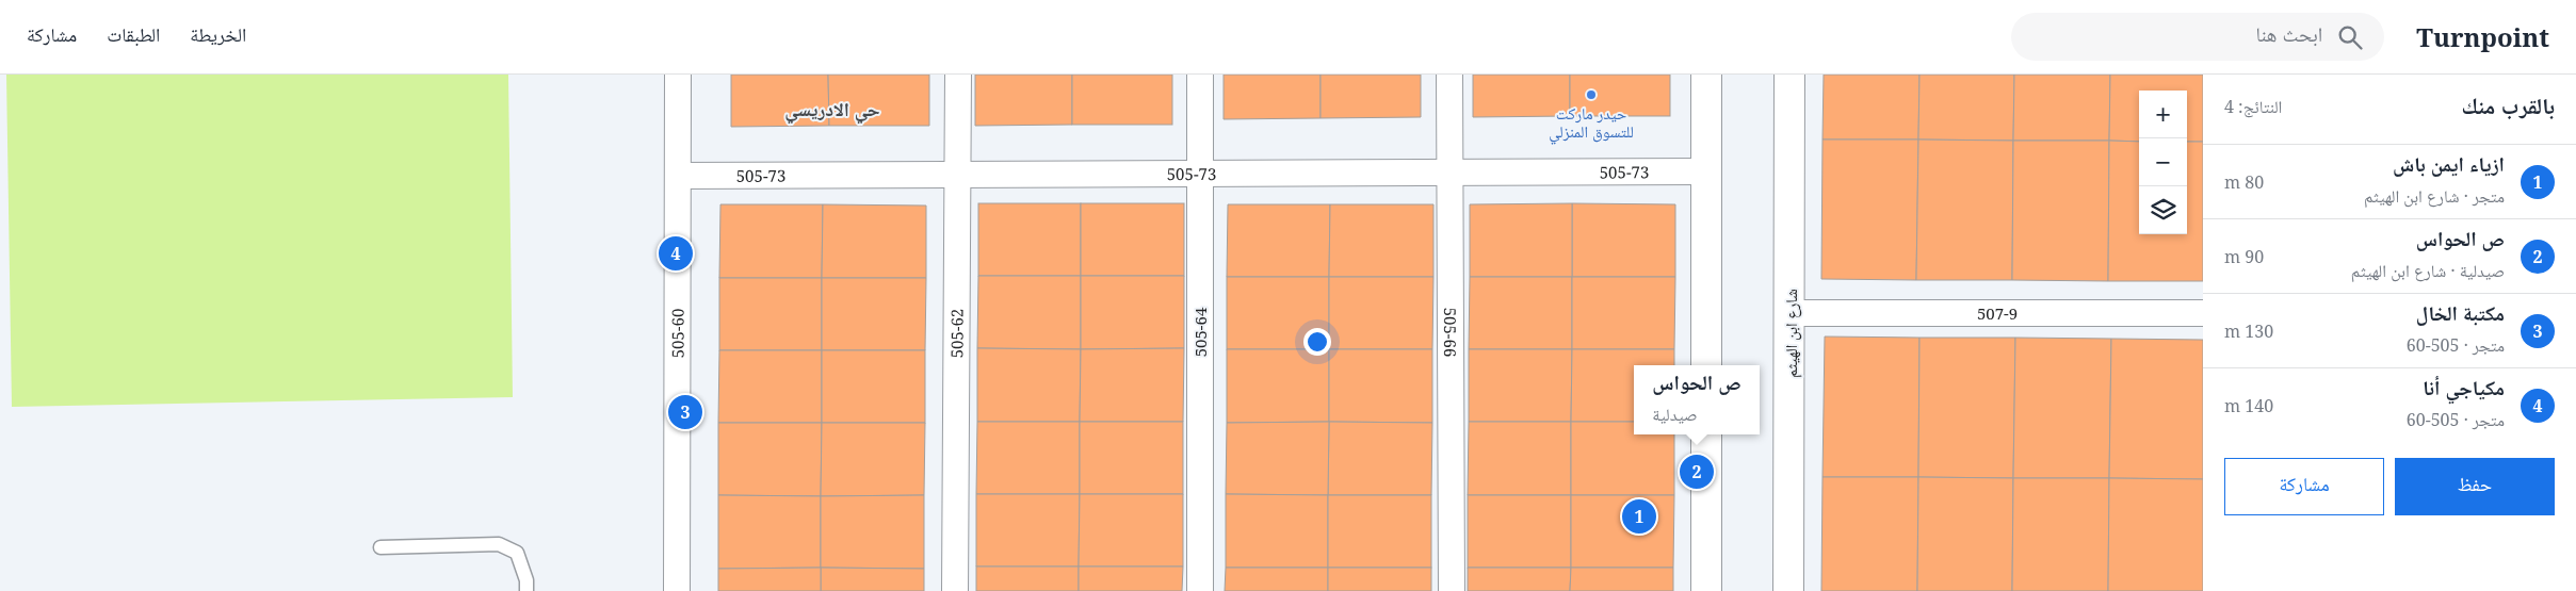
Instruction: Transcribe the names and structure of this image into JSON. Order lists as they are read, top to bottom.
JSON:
{
  "streets": {
    "main road": ["شارع ابن الهيثم"],
    "street": [
      "505-73",
      "507-9",
      "505-64",
      "505-60",
      "505-62",
      "505-66"
    ]
  },
  "crossings": [
    ["505-73", "505-64"],
    ["505-73", "505-60"],
    ["505-73", "505-62"],
    ["505-73", "505-66"],
    ["507-9", "شارع ابن الهيثم"]
  ],
  "districts": ["حي الادريسي"],
  "places": ["حيدر ماركت للتسوق المنزلي"],
  "page": {
    "header": "Turnpoint",
    "search": "ابحث هنا",
    "nav": ["الخريطة", "الطبقات", "مشاركة"],
    "heading": ["بالقرب منك", "النتائج: 4"],
    "map_buttons": ["+", "−"],
    "list": [
      {
        "mark": "1",
        "name": "ازياء ايمن باش",
        "note": "متجر · شارع ابن الهيثم",
        "value": "80 m"
      },
      {
        "mark": "2",
        "name": "ص الحواس",
        "note": "صيدلية · شارع ابن الهيثم",
        "value": "90 m"
      },
      {
        "mark": "3",
        "name": "مكتبة الخال",
        "note": "متجر · 505-60",
        "value": "130 m"
      },
      {
        "mark": "4",
        "name": "مكياجي أنا",
        "note": "متجر · 505-60",
        "value": "140 m"
      }
    ],
    "pins": [
      "4",
      "3",
      "2",
      "1"
    ],
    "popup": ["ص الحواس", "صيدلية"],
    "buttons": ["حفظ", "مشاركة"]
  }
}
